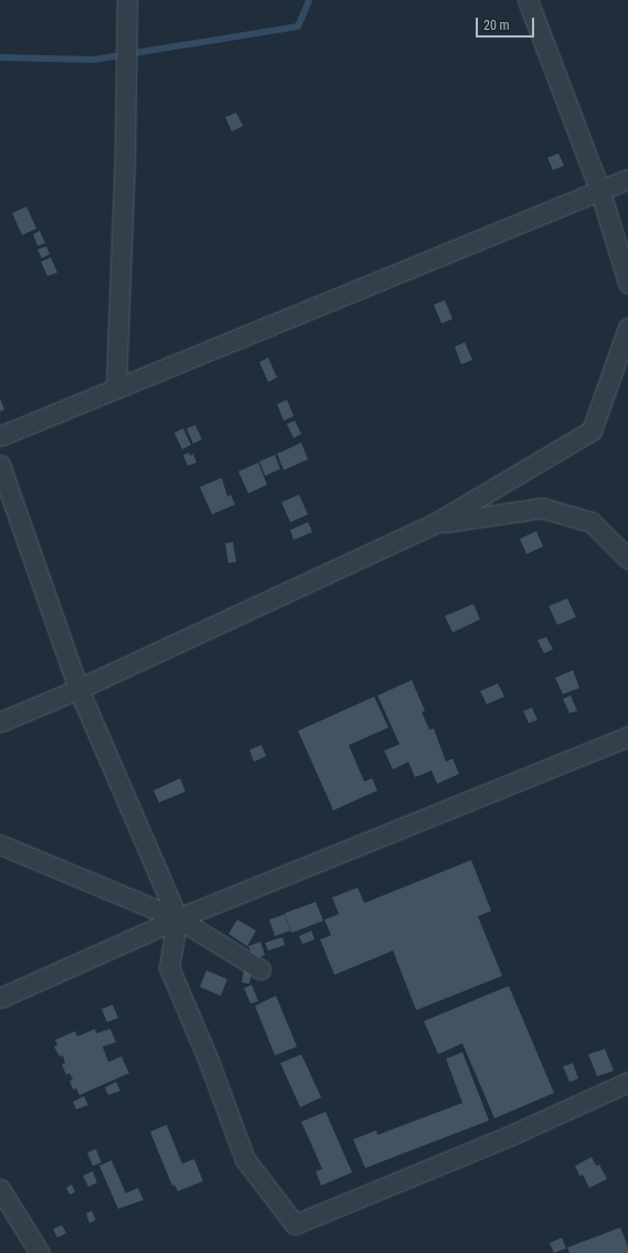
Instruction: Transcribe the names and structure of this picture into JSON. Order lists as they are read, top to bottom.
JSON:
{
  "scale_bar": "20 m"
}
